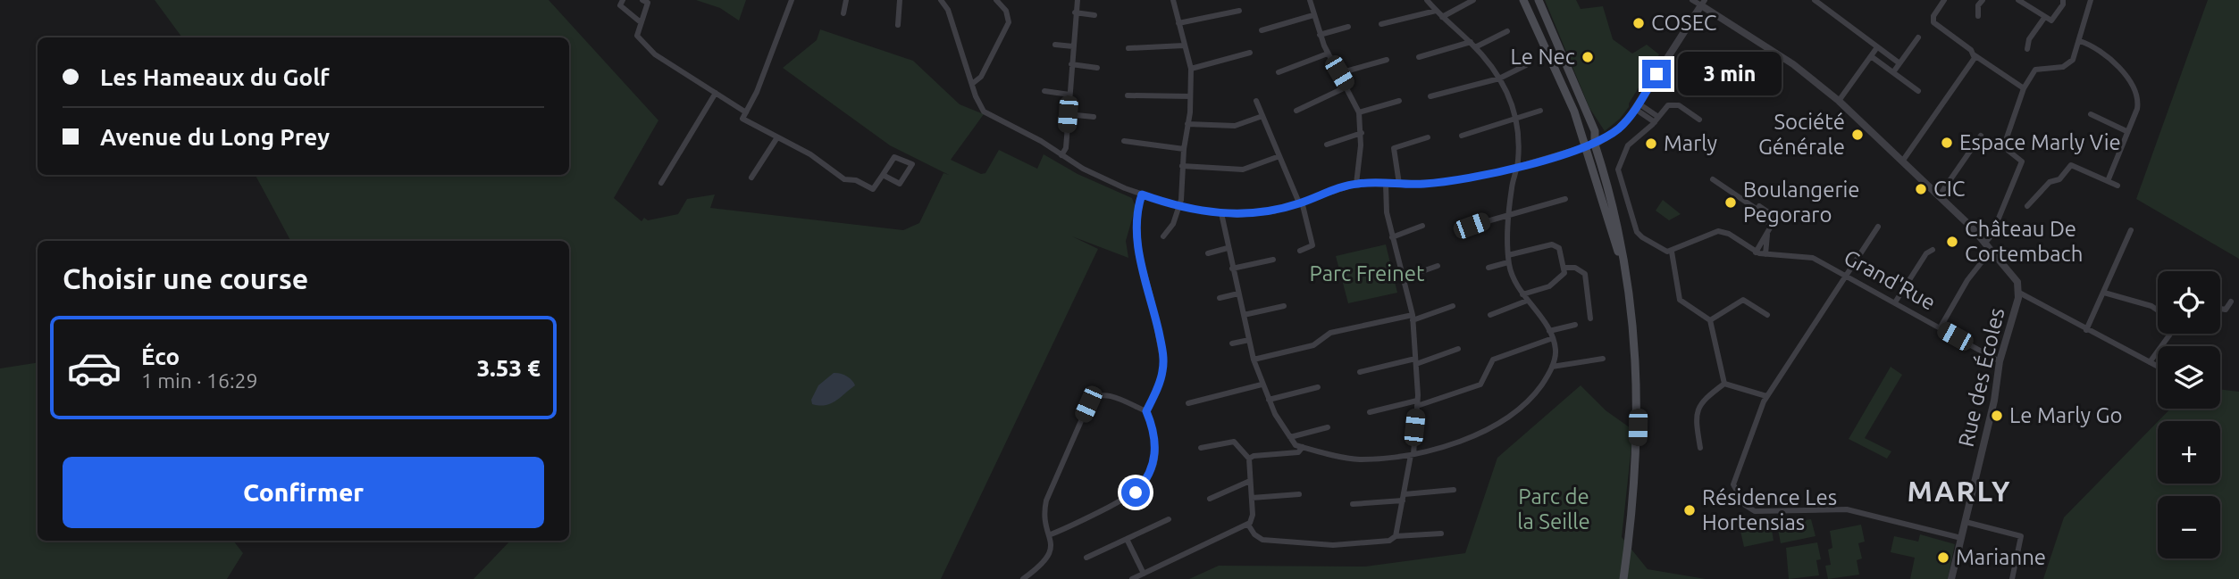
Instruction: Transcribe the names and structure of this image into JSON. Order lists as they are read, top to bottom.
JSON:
{
  "streets": {
    "street": ["Grand'Rue", "Rue des Écoles"]
  },
  "crossings": [
    ["Grand'Rue", "Rue des Écoles"]
  ],
  "districts": ["MARLY"],
  "parks": ["Parc Freinet", "Parc de la Seille"],
  "places": [
    "COSEC",
    "Le Nec",
    "Société Générale",
    "Espace Marly Vie",
    "Marly",
    "CIC",
    "Boulangerie Pegoraro",
    "Château De Cortembach",
    "Le Marly Go",
    "Résidence Les Hortensias",
    "Marianne"
  ],
  "page": {
    "banner": ["Les Hameaux du Golf", "Avenue du Long Prey"],
    "bubble": "3 min",
    "heading": "Choisir une course",
    "map_buttons": ["+", "−"],
    "list": [
      {
        "name": "Éco",
        "note": "1 min · 16:29",
        "value": "3.53 €"
      }
    ],
    "buttons": "Confirmer"
  }
}
